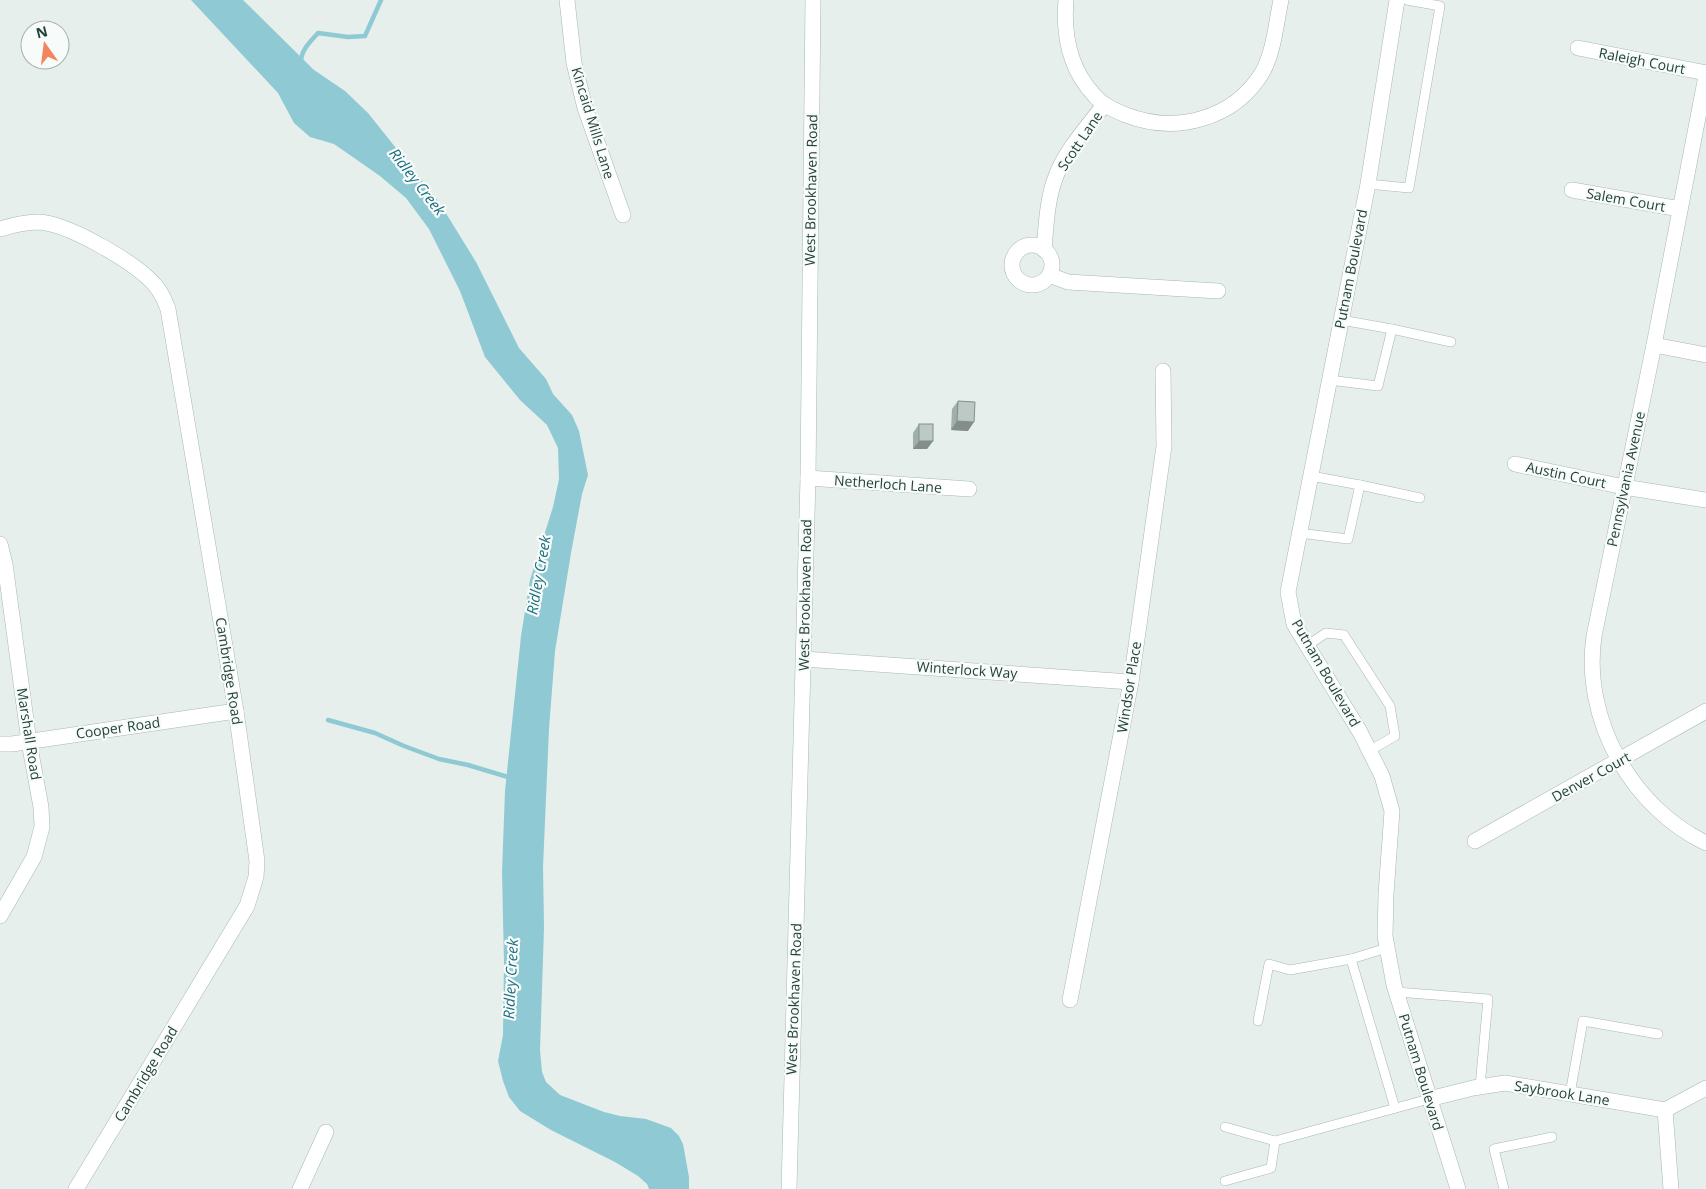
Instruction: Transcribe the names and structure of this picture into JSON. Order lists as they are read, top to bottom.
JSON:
{
  "streets": {
    "street": [
      "Raleigh Court",
      "Kincaid Mills Lane",
      "Scott Lane",
      "West Brookhaven Road",
      "Salem Court",
      "Putnam Boulevard",
      "Austin Court",
      "Pennsylvania Avenue",
      "Netherloch Lane",
      "Winterlock Way",
      "Cambridge Road",
      "Windsor Place",
      "Cooper Road",
      "Marshall Road",
      "Denver Court",
      "Saybrook Lane"
    ]
  },
  "crossings": [
    ["Raleigh Court", "Pennsylvania Avenue"],
    ["West Brookhaven Road", "Netherloch Lane"],
    ["West Brookhaven Road", "Winterlock Way"],
    ["Salem Court", "Pennsylvania Avenue"],
    ["Putnam Boulevard", "Saybrook Lane"],
    ["Austin Court", "Pennsylvania Avenue"],
    ["Pennsylvania Avenue", "Denver Court"],
    ["Winterlock Way", "Windsor Place"],
    ["Cambridge Road", "Cooper Road"],
    ["Cooper Road", "Marshall Road"]
  ],
  "water": ["Ridley Creek"],
  "north": "top"
}
